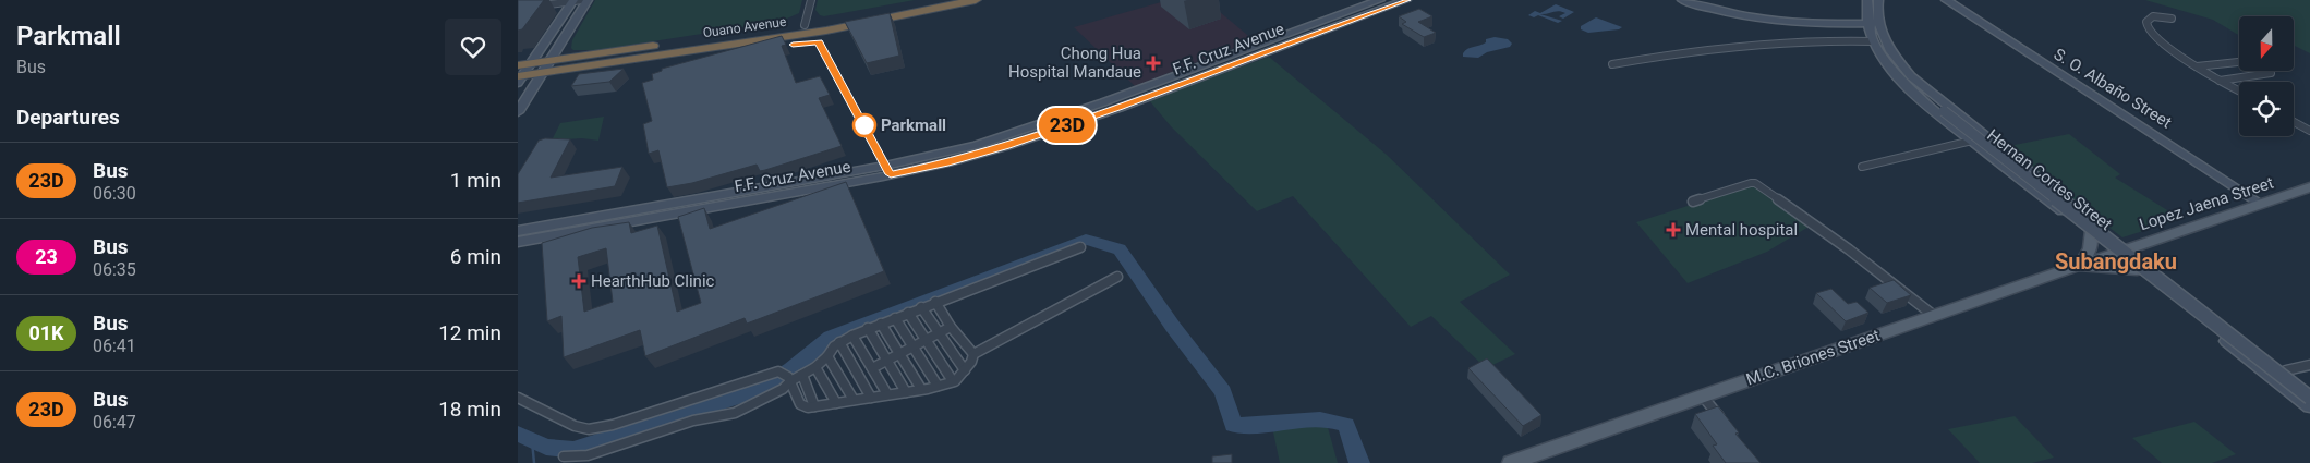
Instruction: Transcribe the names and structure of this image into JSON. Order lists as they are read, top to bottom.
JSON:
{
  "streets": {
    "highway": ["Ouano Avenue"],
    "main road": ["Lopez Jaena Street", "M.C. Briones Street"],
    "street": ["F.F. Cruz Avenue", "S. O. Albaño Street", "Hernan Cortes Street"]
  },
  "crossings": [
    ["S. O. Albaño Street", "Lopez Jaena Street"],
    ["Hernan Cortes Street", "Lopez Jaena Street"],
    ["Hernan Cortes Street", "M.C. Briones Street"],
    ["Lopez Jaena Street", "M.C. Briones Street"]
  ],
  "districts": ["Subangdaku"],
  "places": {
    "health": ["Chong Hua Hospital Mandaue", "Mental hospital", "HearthHub Clinic"],
    "other": ["Parkmall"]
  },
  "lines": ["bus line 23D"],
  "north": "bottom",
  "page": {
    "heading": [
      ["Parkmall", "Bus"],
      "Departures"
    ],
    "on_map": "23D",
    "list": [
      {
        "mark": "23D",
        "name": "Bus",
        "note": "06:30",
        "value": "1 min"
      },
      {
        "mark": "23",
        "name": "Bus",
        "note": "06:35",
        "value": "6 min"
      },
      {
        "mark": "01K",
        "name": "Bus",
        "note": "06:41",
        "value": "12 min"
      },
      {
        "mark": "23D",
        "name": "Bus",
        "note": "06:47",
        "value": "18 min"
      }
    ]
  }
}
